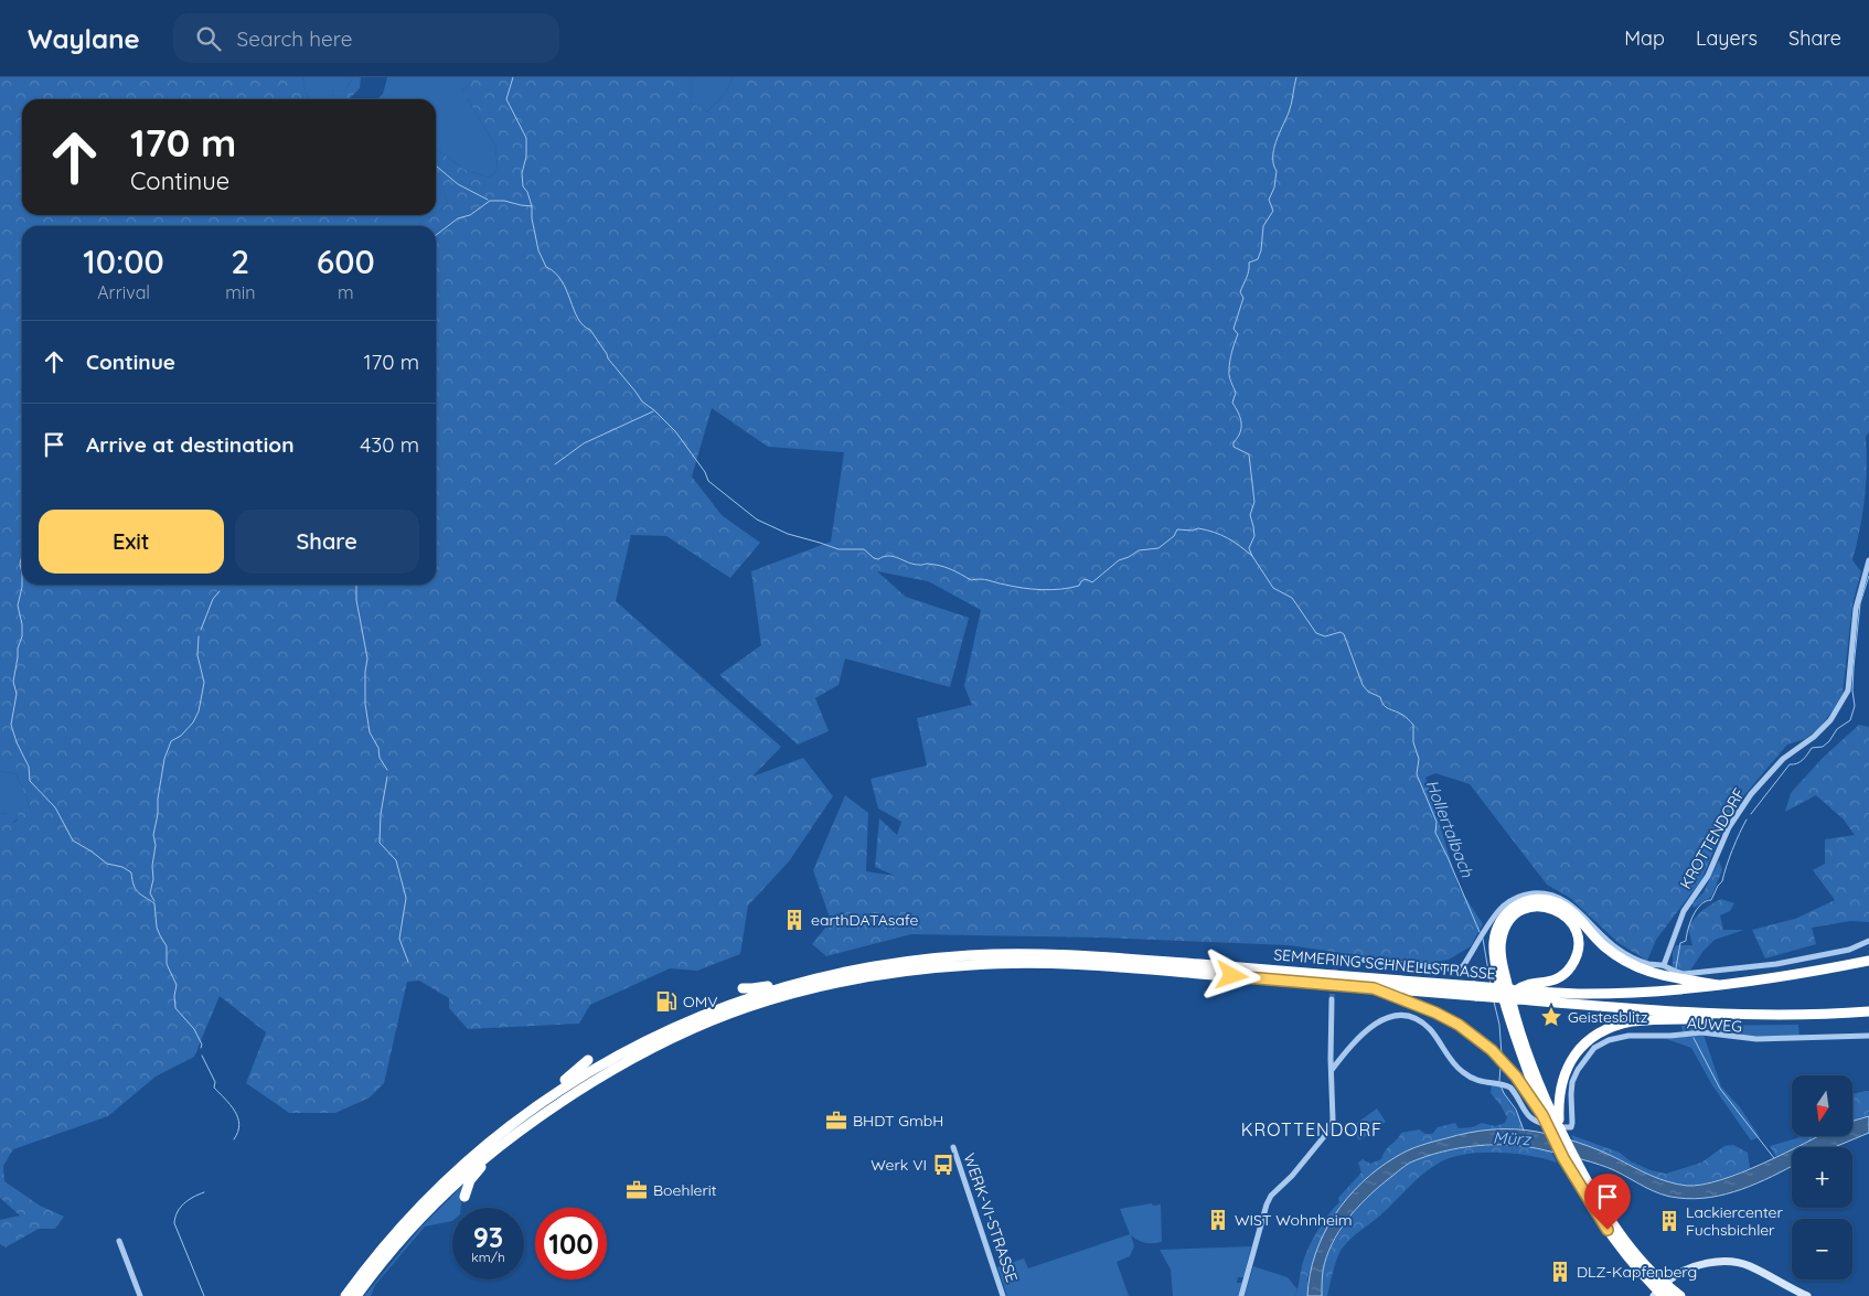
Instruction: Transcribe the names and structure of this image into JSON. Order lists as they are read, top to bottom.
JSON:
{
  "streets": {
    "highway": ["SEMMERING SCHNELLSTRASSE"],
    "street": ["KROTTENDORF", "AUWEG", "WERK-VI-STRASSE"]
  },
  "districts": ["KROTTENDORF"],
  "water": ["Hollertalbach", "Mürz"],
  "places": {
    "building": [
      "earthDATAsafe",
      "WIST Wohnheim",
      "Lackiercenter Fuchsbichler",
      "DLZ-Kapfenberg"
    ],
    "fuel station": ["OMV"],
    "place": ["Geistesblitz"],
    "office": ["BHDT GmbH", "Boehlerit"],
    "bus stop": ["Werk VI"]
  },
  "north": "bottom",
  "page": {
    "header": "Waylane",
    "search": "Search here",
    "nav": ["Map", "Layers", "Share"],
    "turn": ["170 m", "Continue"],
    "eta": [
      "10:00",
      "Arrival",
      "2",
      "min",
      "600",
      "m"
    ],
    "list": [
      {
        "name": "Continue",
        "value": "170 m"
      },
      {
        "name": "Arrive at destination",
        "value": "430 m"
      }
    ],
    "buttons": ["Exit", "Share"],
    "map_buttons": ["+", "−"],
    "speed": "93 km/h",
    "limit": "100"
  }
}
